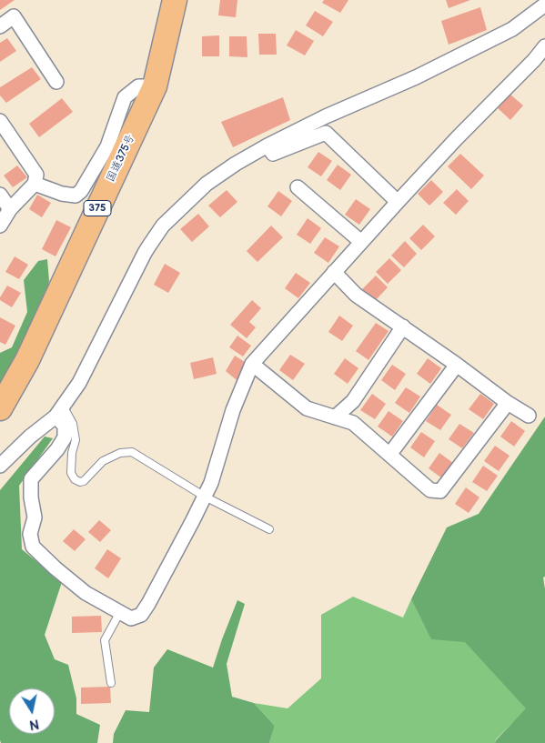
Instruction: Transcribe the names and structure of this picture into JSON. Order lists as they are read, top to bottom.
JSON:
{
  "streets": {
    "highway": ["国道375号", "375"]
  },
  "north": "bottom"
}
